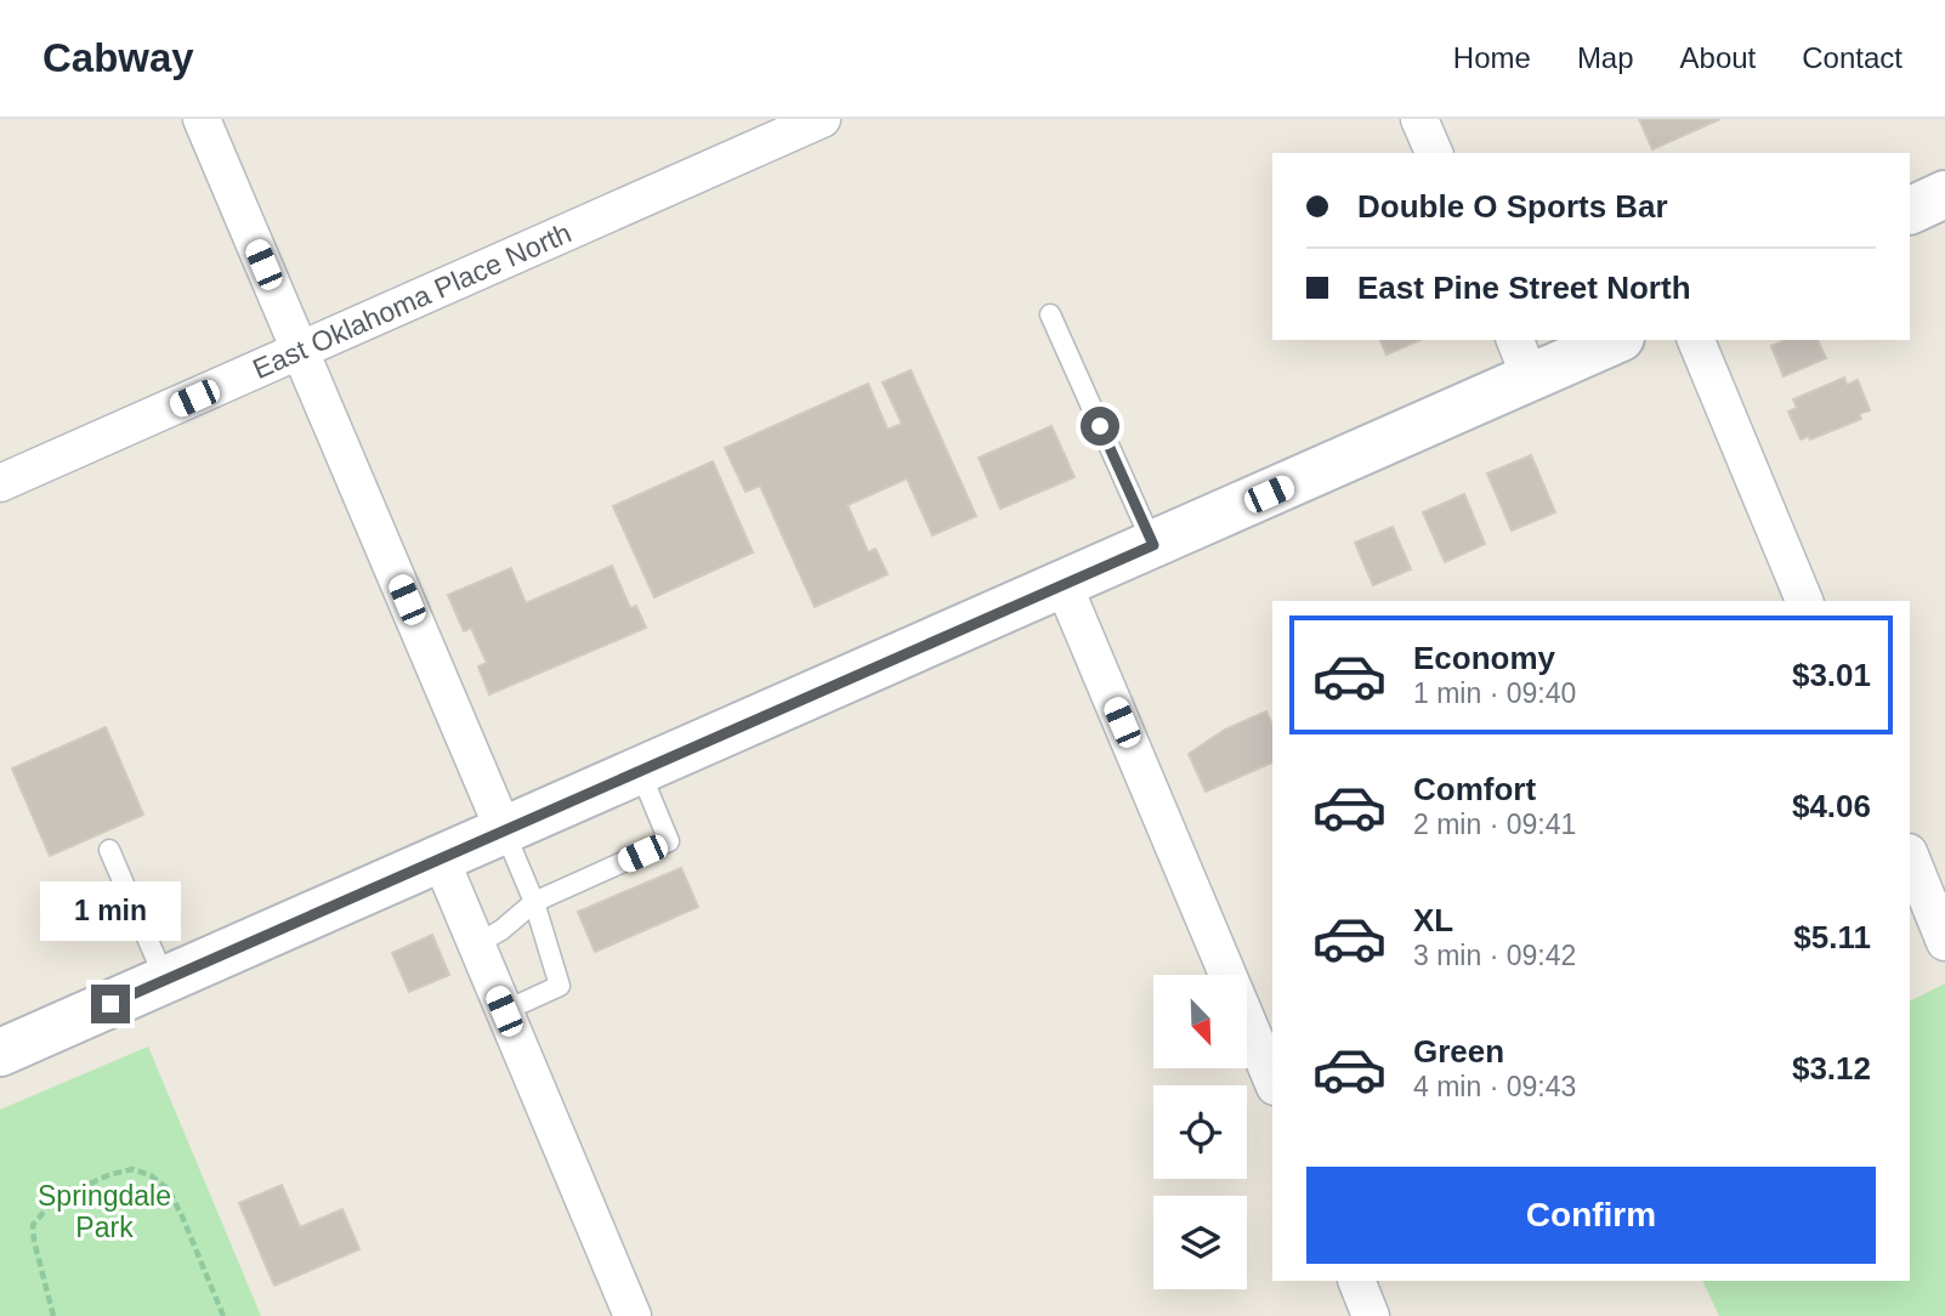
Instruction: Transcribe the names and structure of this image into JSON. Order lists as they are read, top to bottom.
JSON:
{
  "streets": {
    "street": ["East Oklahoma Place North"]
  },
  "parks": ["Springdale Park"],
  "north": "bottom right",
  "page": {
    "header": "Cabway",
    "nav": [
      "Home",
      "Map",
      "About",
      "Contact"
    ],
    "banner": ["Double O Sports Bar", "East Pine Street North"],
    "list": [
      {
        "name": "Economy",
        "note": "1 min · 09:40",
        "value": "$3.01"
      },
      {
        "name": "Comfort",
        "note": "2 min · 09:41",
        "value": "$4.06"
      },
      {
        "name": "XL",
        "note": "3 min · 09:42",
        "value": "$5.11"
      },
      {
        "name": "Green",
        "note": "4 min · 09:43",
        "value": "$3.12"
      }
    ],
    "bubble": "1 min",
    "buttons": "Confirm"
  }
}
